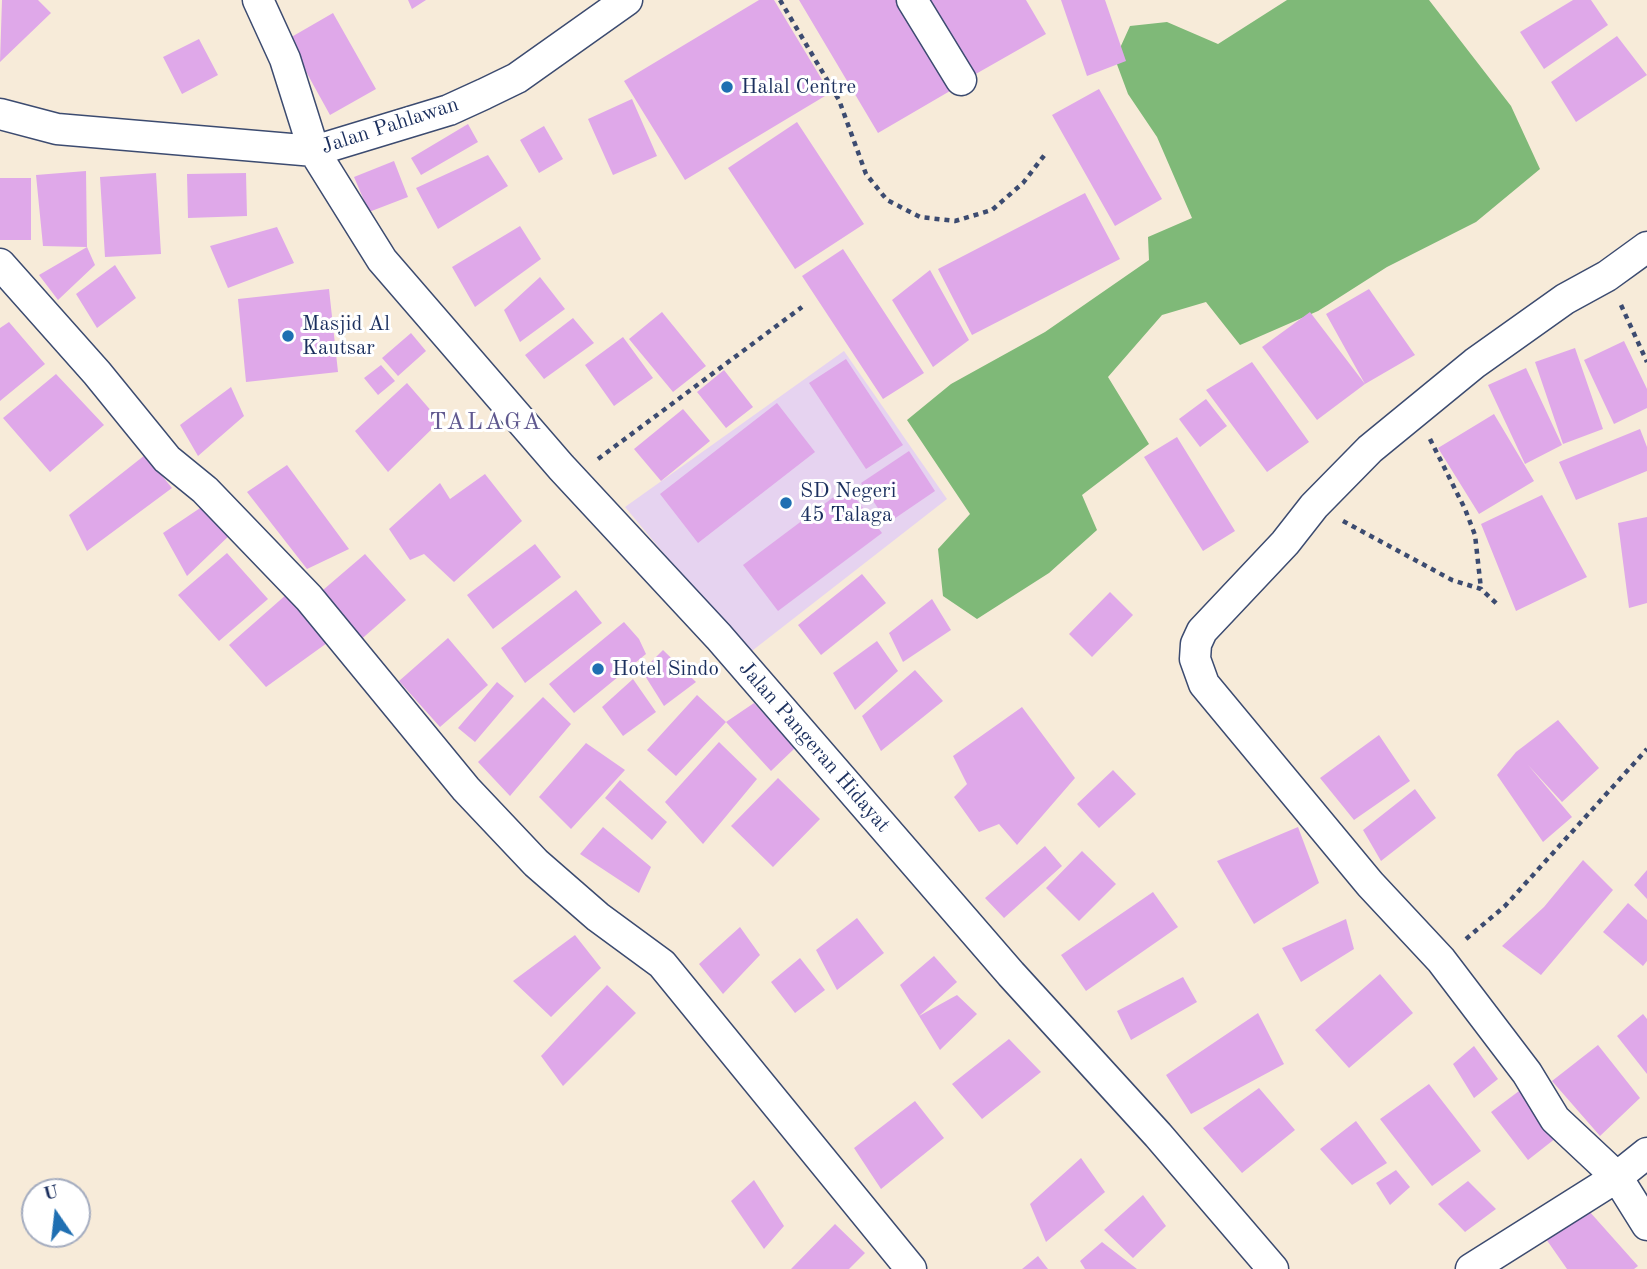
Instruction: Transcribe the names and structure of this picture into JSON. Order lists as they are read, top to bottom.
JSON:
{
  "streets": {
    "street": ["Jalan Pahlawan", "Jalan Pangeran Hidayat"]
  },
  "crossings": [
    ["Jalan Pahlawan", "Jalan Pangeran Hidayat"]
  ],
  "districts": ["TALAGA"],
  "places": [
    "Halal Centre",
    "Masjid Al Kautsar",
    "SD Negeri 45 Talaga",
    "Hotel Sindo"
  ],
  "north": "top"
}
